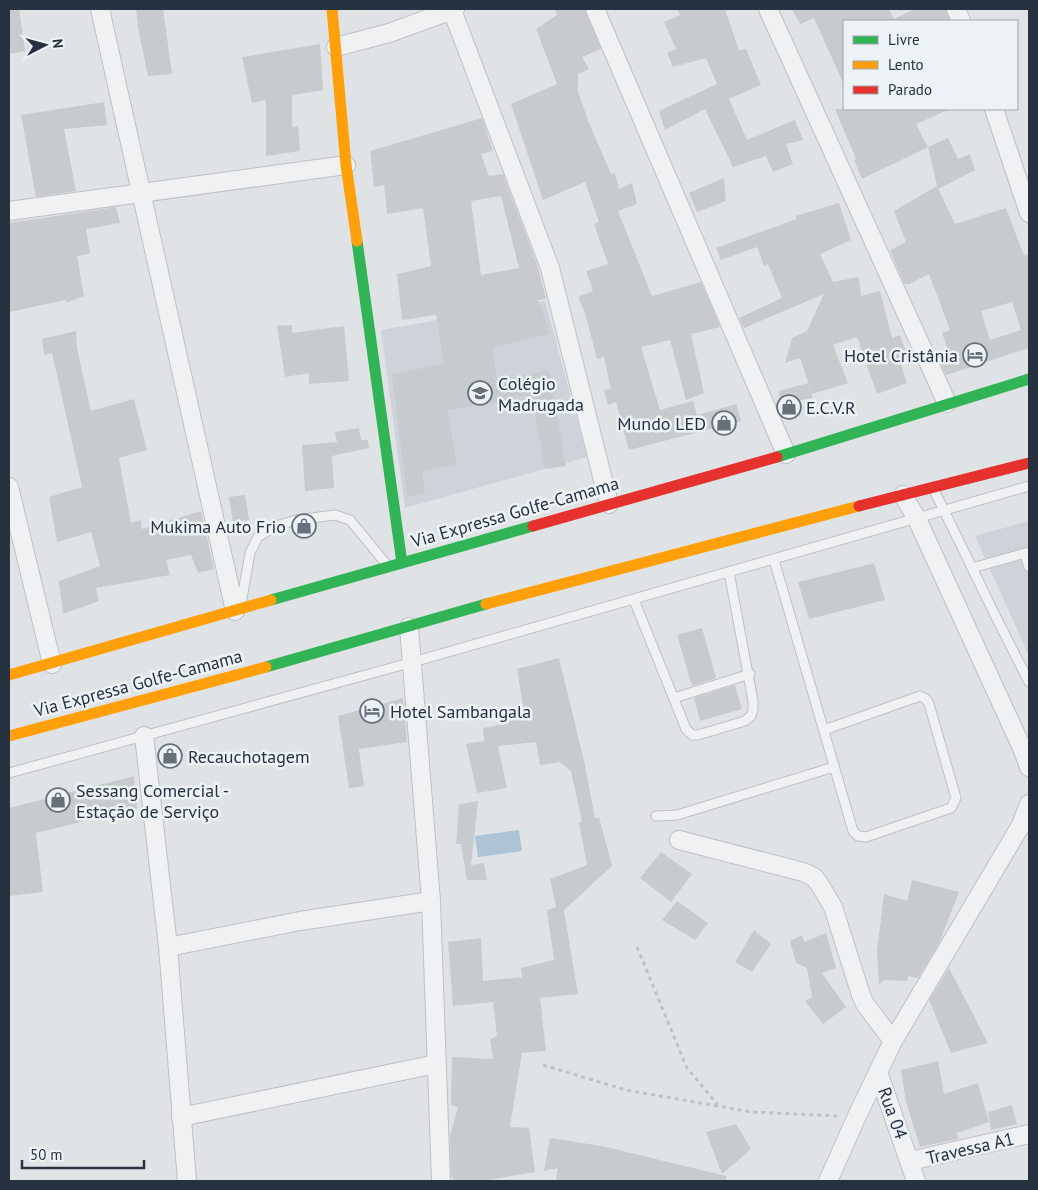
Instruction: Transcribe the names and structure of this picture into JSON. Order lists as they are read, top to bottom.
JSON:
{
  "streets": {
    "main road": ["Via Expressa Golfe-Camama"],
    "street": ["Rua 04", "Travessa A1"]
  },
  "crossings": [
    ["Rua 04", "Travessa A1"]
  ],
  "places": {
    "hotel": ["Hotel Cristânia", "Hotel Sambangala"],
    "school or university": ["Colégio Madrugada"],
    "shop": [
      "E.C.V.R",
      "Mundo LED",
      "Mukima Auto Frio",
      "Recauchotagem",
      "Sessang Comercial - Estação de Serviço"
    ]
  },
  "legend": ["Livre", "Lento", "Parado"],
  "scale_bar": "50 m",
  "north": "right"
}
